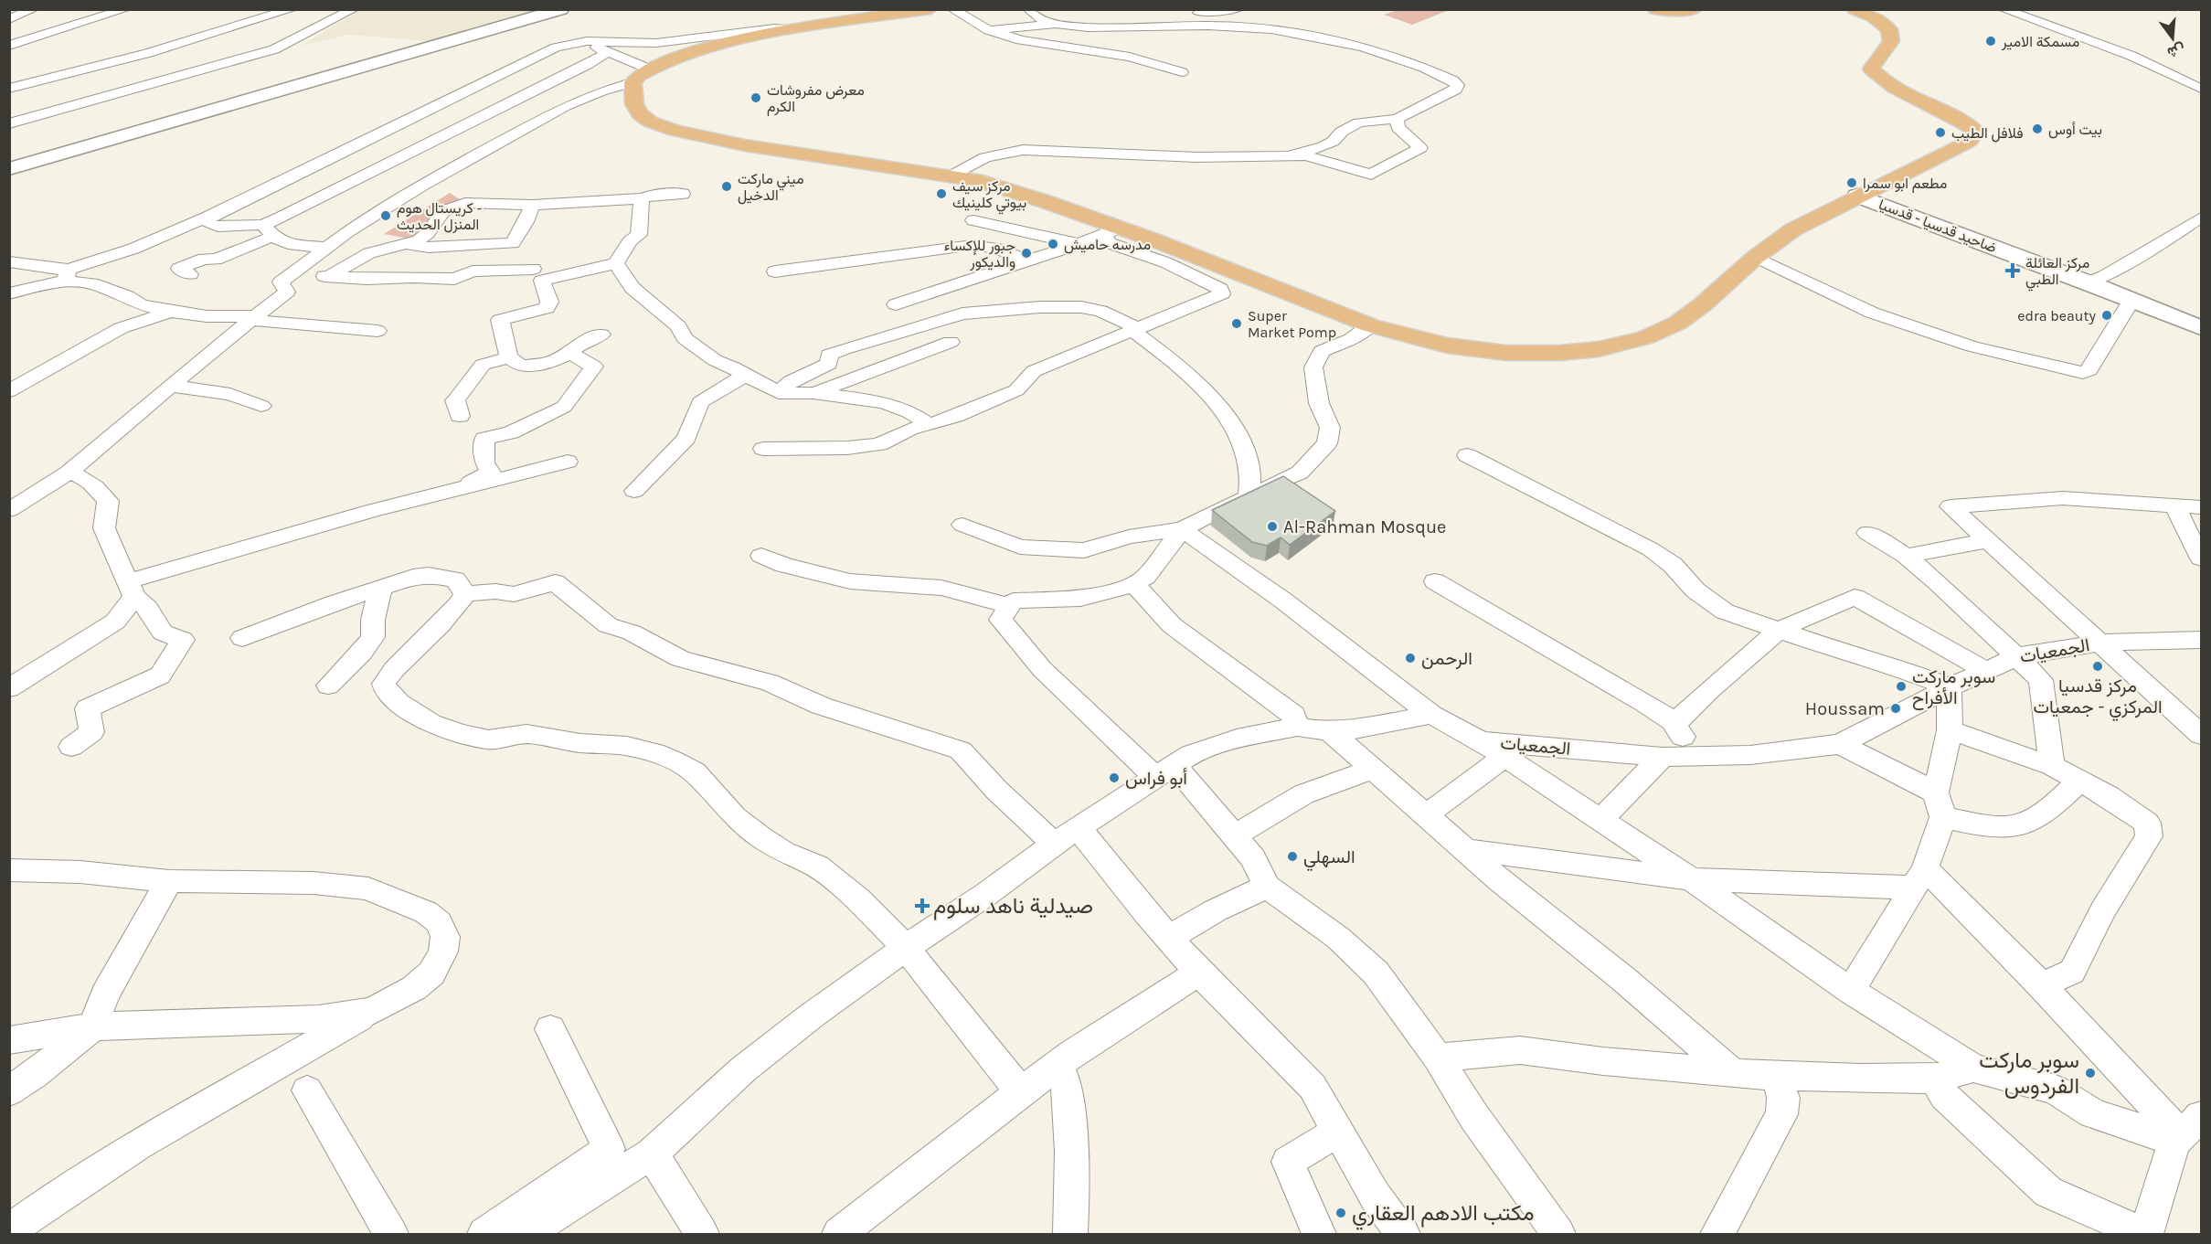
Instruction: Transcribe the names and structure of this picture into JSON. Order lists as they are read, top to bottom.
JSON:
{
  "streets": {
    "street": ["ضاحيد قدسيا - قدسيا", "الجمعيات"]
  },
  "places": {
    "other": [
      "مسمكة الامير",
      "معرض مفروشات الكرم",
      "بيت أوس",
      "فلافل الطيب",
      "مطعم ابو سمرا",
      "ميني ماركت الدخيل",
      "مركز سيف بيوتي كلينيك",
      "كريستال هوم - المنزل الحديث",
      "مدرسه حاميش",
      "جبور للإكساء والديكور",
      "edra beauty",
      "Super Market Pomp",
      "Al-Rahman Mosque",
      "الرحمن",
      "مركز قدسيا المركزي - جمعيات",
      "سوبر ماركت الأفراح",
      "Houssam",
      "أبو فراس",
      "السهلي",
      "سوبر ماركت الفردوس",
      "مكتب الادهم العقاري"
    ],
    "health": ["مركز العائلة الطبي", "صيدلية ناهد سلوم"]
  },
  "north": "bottom"
}
